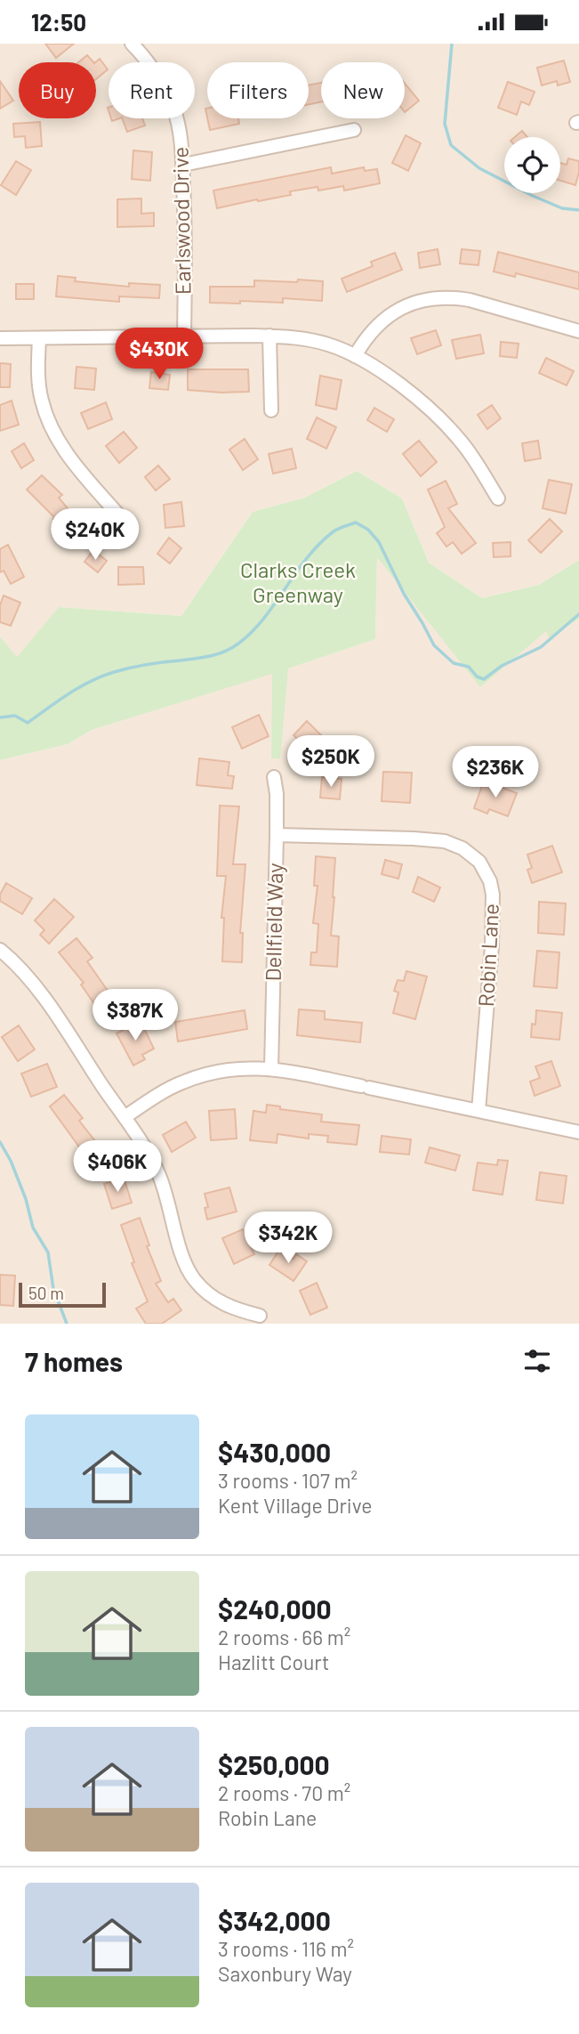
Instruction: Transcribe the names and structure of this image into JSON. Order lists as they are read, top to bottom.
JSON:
{
  "streets": {
    "street": ["Earlswood Drive", "Dellfield Way", "Robin Lane"]
  },
  "crossings": [
    ["Dellfield Way", "Robin Lane"]
  ],
  "parks": ["Clarks Creek Greenway"],
  "scale_bar": "50 m",
  "page": {
    "status": "12:50",
    "chip": [
      "Buy",
      "Rent",
      "Filters",
      "New"
    ],
    "price": [
      "$430K",
      "$240K",
      "$250K",
      "$236K",
      "$387K",
      "$406K",
      "$342K"
    ],
    "scale": "50 m",
    "heading": "7 homes",
    "list": [
      {
        "name": "$430,000",
        "note": "3 rooms · 107 m² · Kent Village Drive"
      },
      {
        "name": "$240,000",
        "note": "2 rooms · 66 m² · Hazlitt Court"
      },
      {
        "name": "$250,000",
        "note": "2 rooms · 70 m² · Robin Lane"
      },
      {
        "name": "$342,000",
        "note": "3 rooms · 116 m² · Saxonbury Way"
      }
    ]
  }
}
